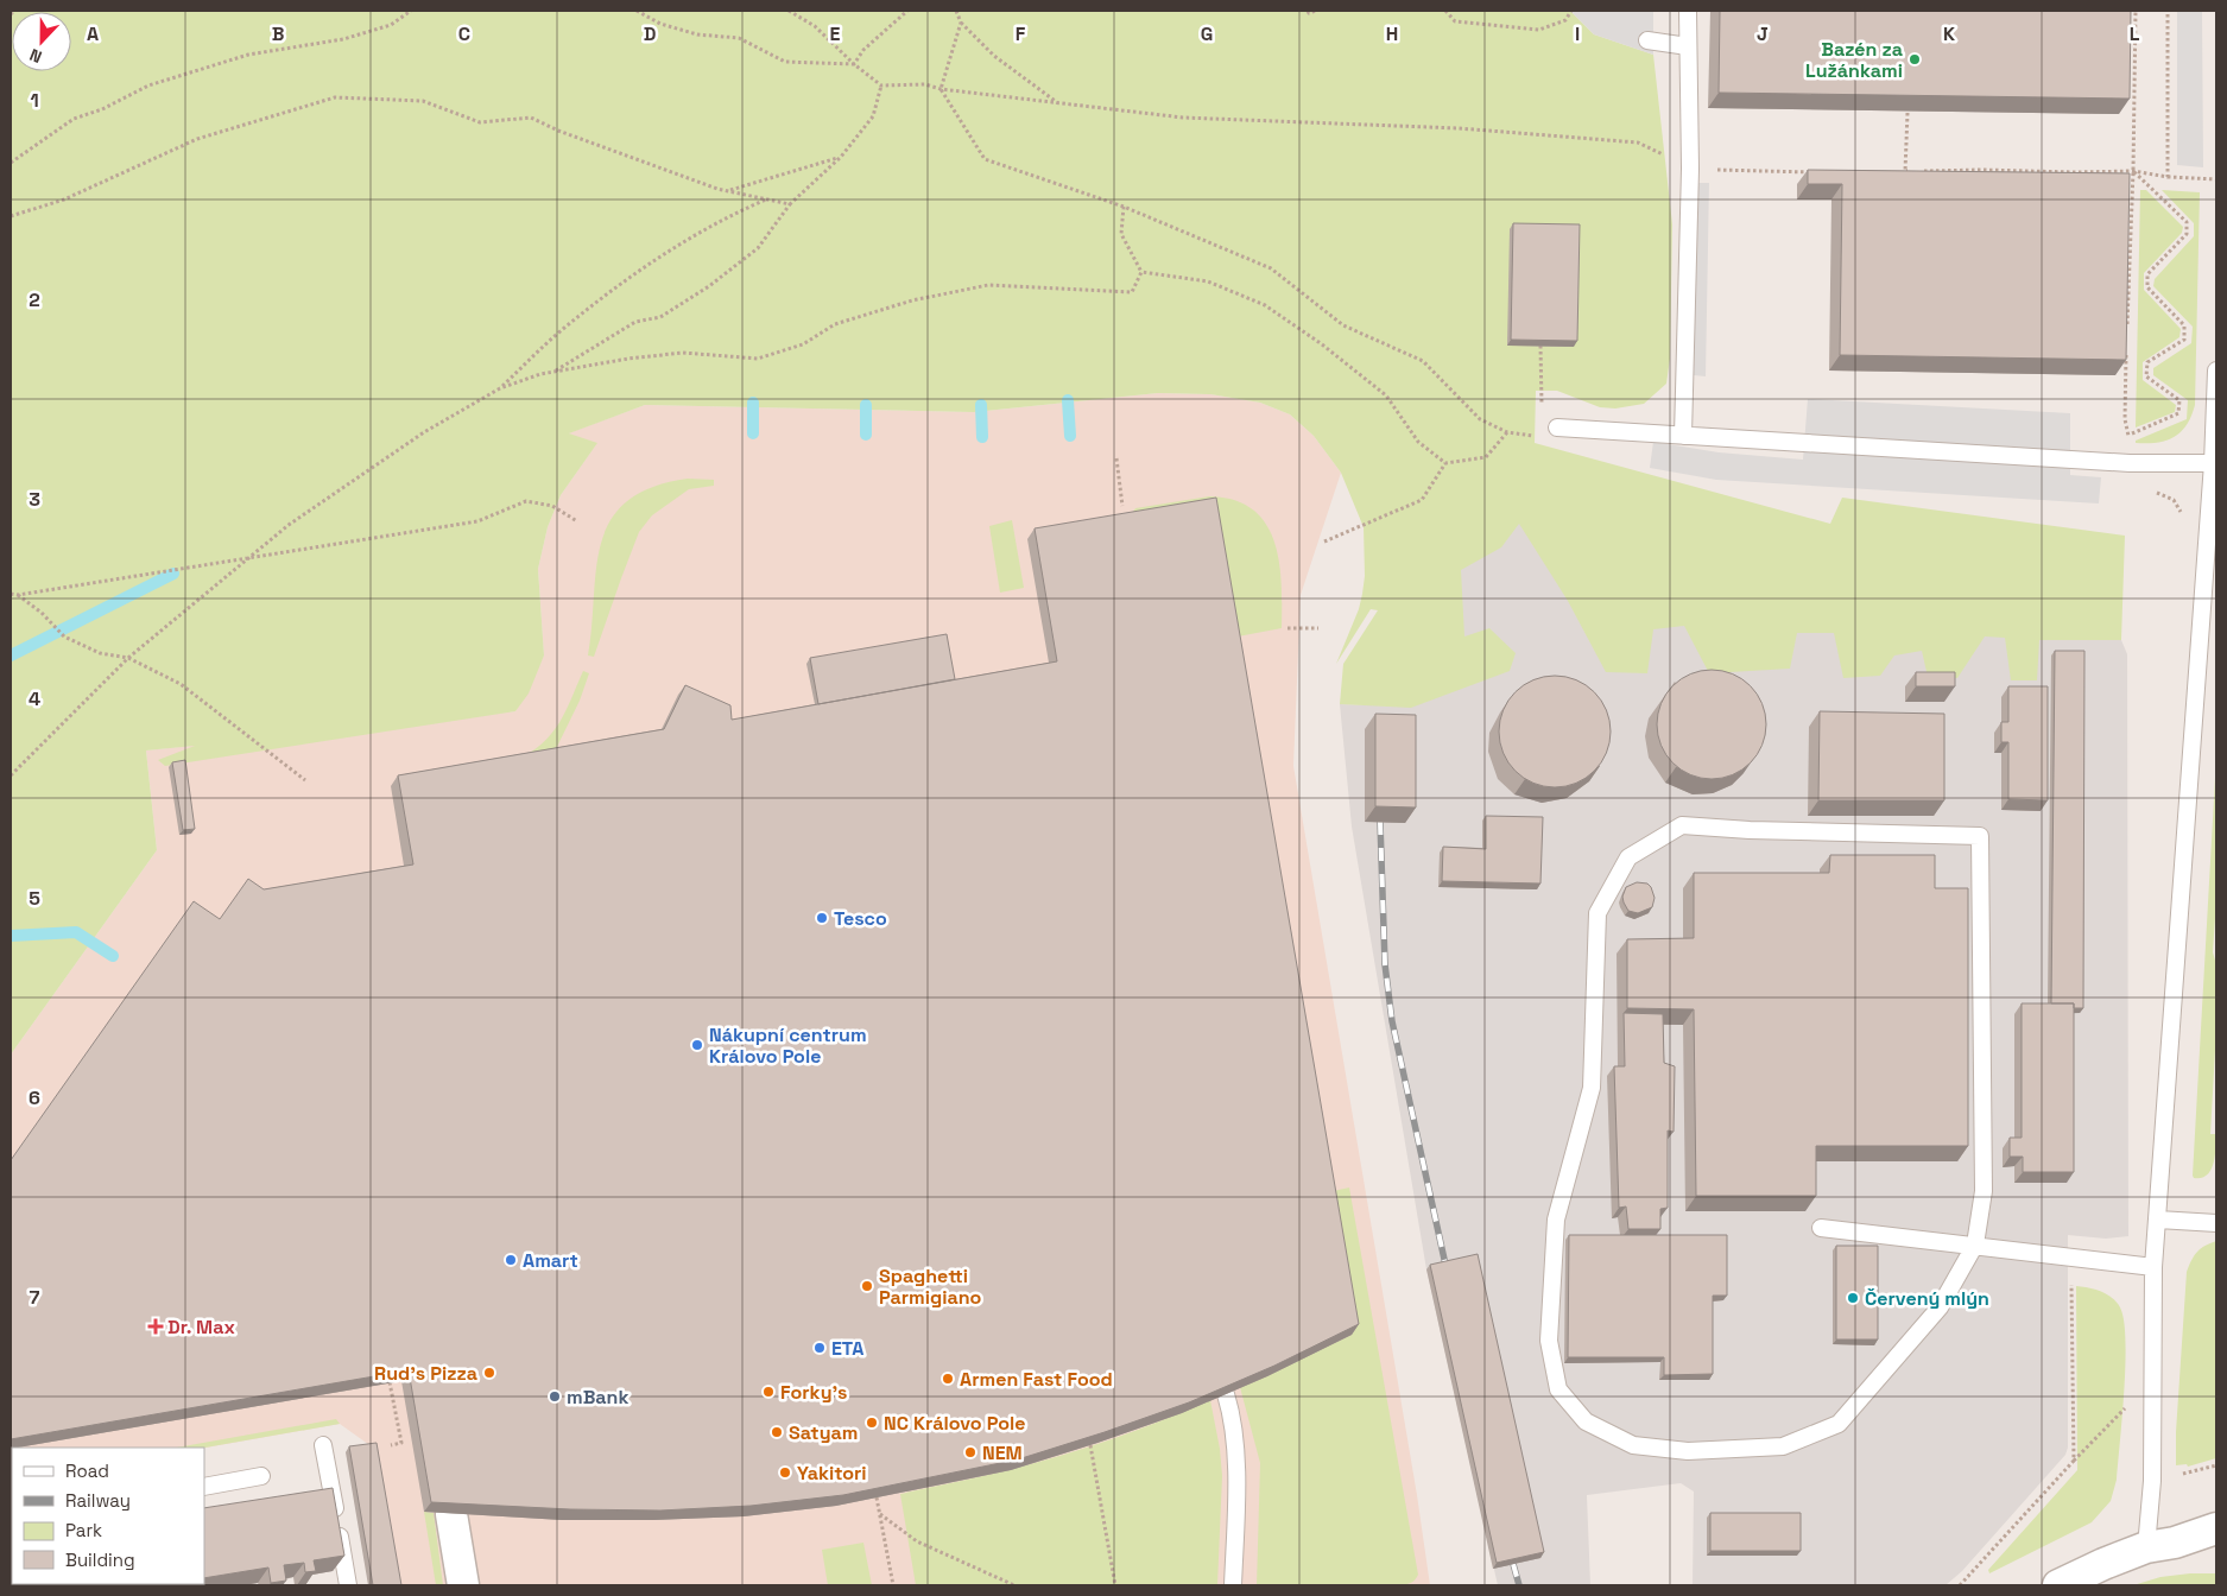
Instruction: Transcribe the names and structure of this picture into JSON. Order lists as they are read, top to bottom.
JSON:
{
  "places": {
    "other": [
      "Bazén za Lužánkami",
      "Tesco",
      "Nákupní centrum Královo Pole",
      "Amart",
      "Spaghetti Parmigiano",
      "Červený mlýn",
      "ETA",
      "Rud's Pizza",
      "Armen Fast Food",
      "Forky's",
      "mBank",
      "NC Královo Pole",
      "Satyam",
      "NEM",
      "Yakitori"
    ],
    "health": ["Dr. Max"]
  },
  "legend": [
    "Road",
    "Railway",
    "Park",
    "Building"
  ],
  "north": "bottom",
  "grid": {
    "columns": [
      "A",
      "B",
      "C",
      "D",
      "E",
      "F",
      "G",
      "H",
      "I",
      "J",
      "K",
      "L"
    ],
    "rows": [
      "1",
      "2",
      "3",
      "4",
      "5",
      "6",
      "7"
    ]
  }
}
